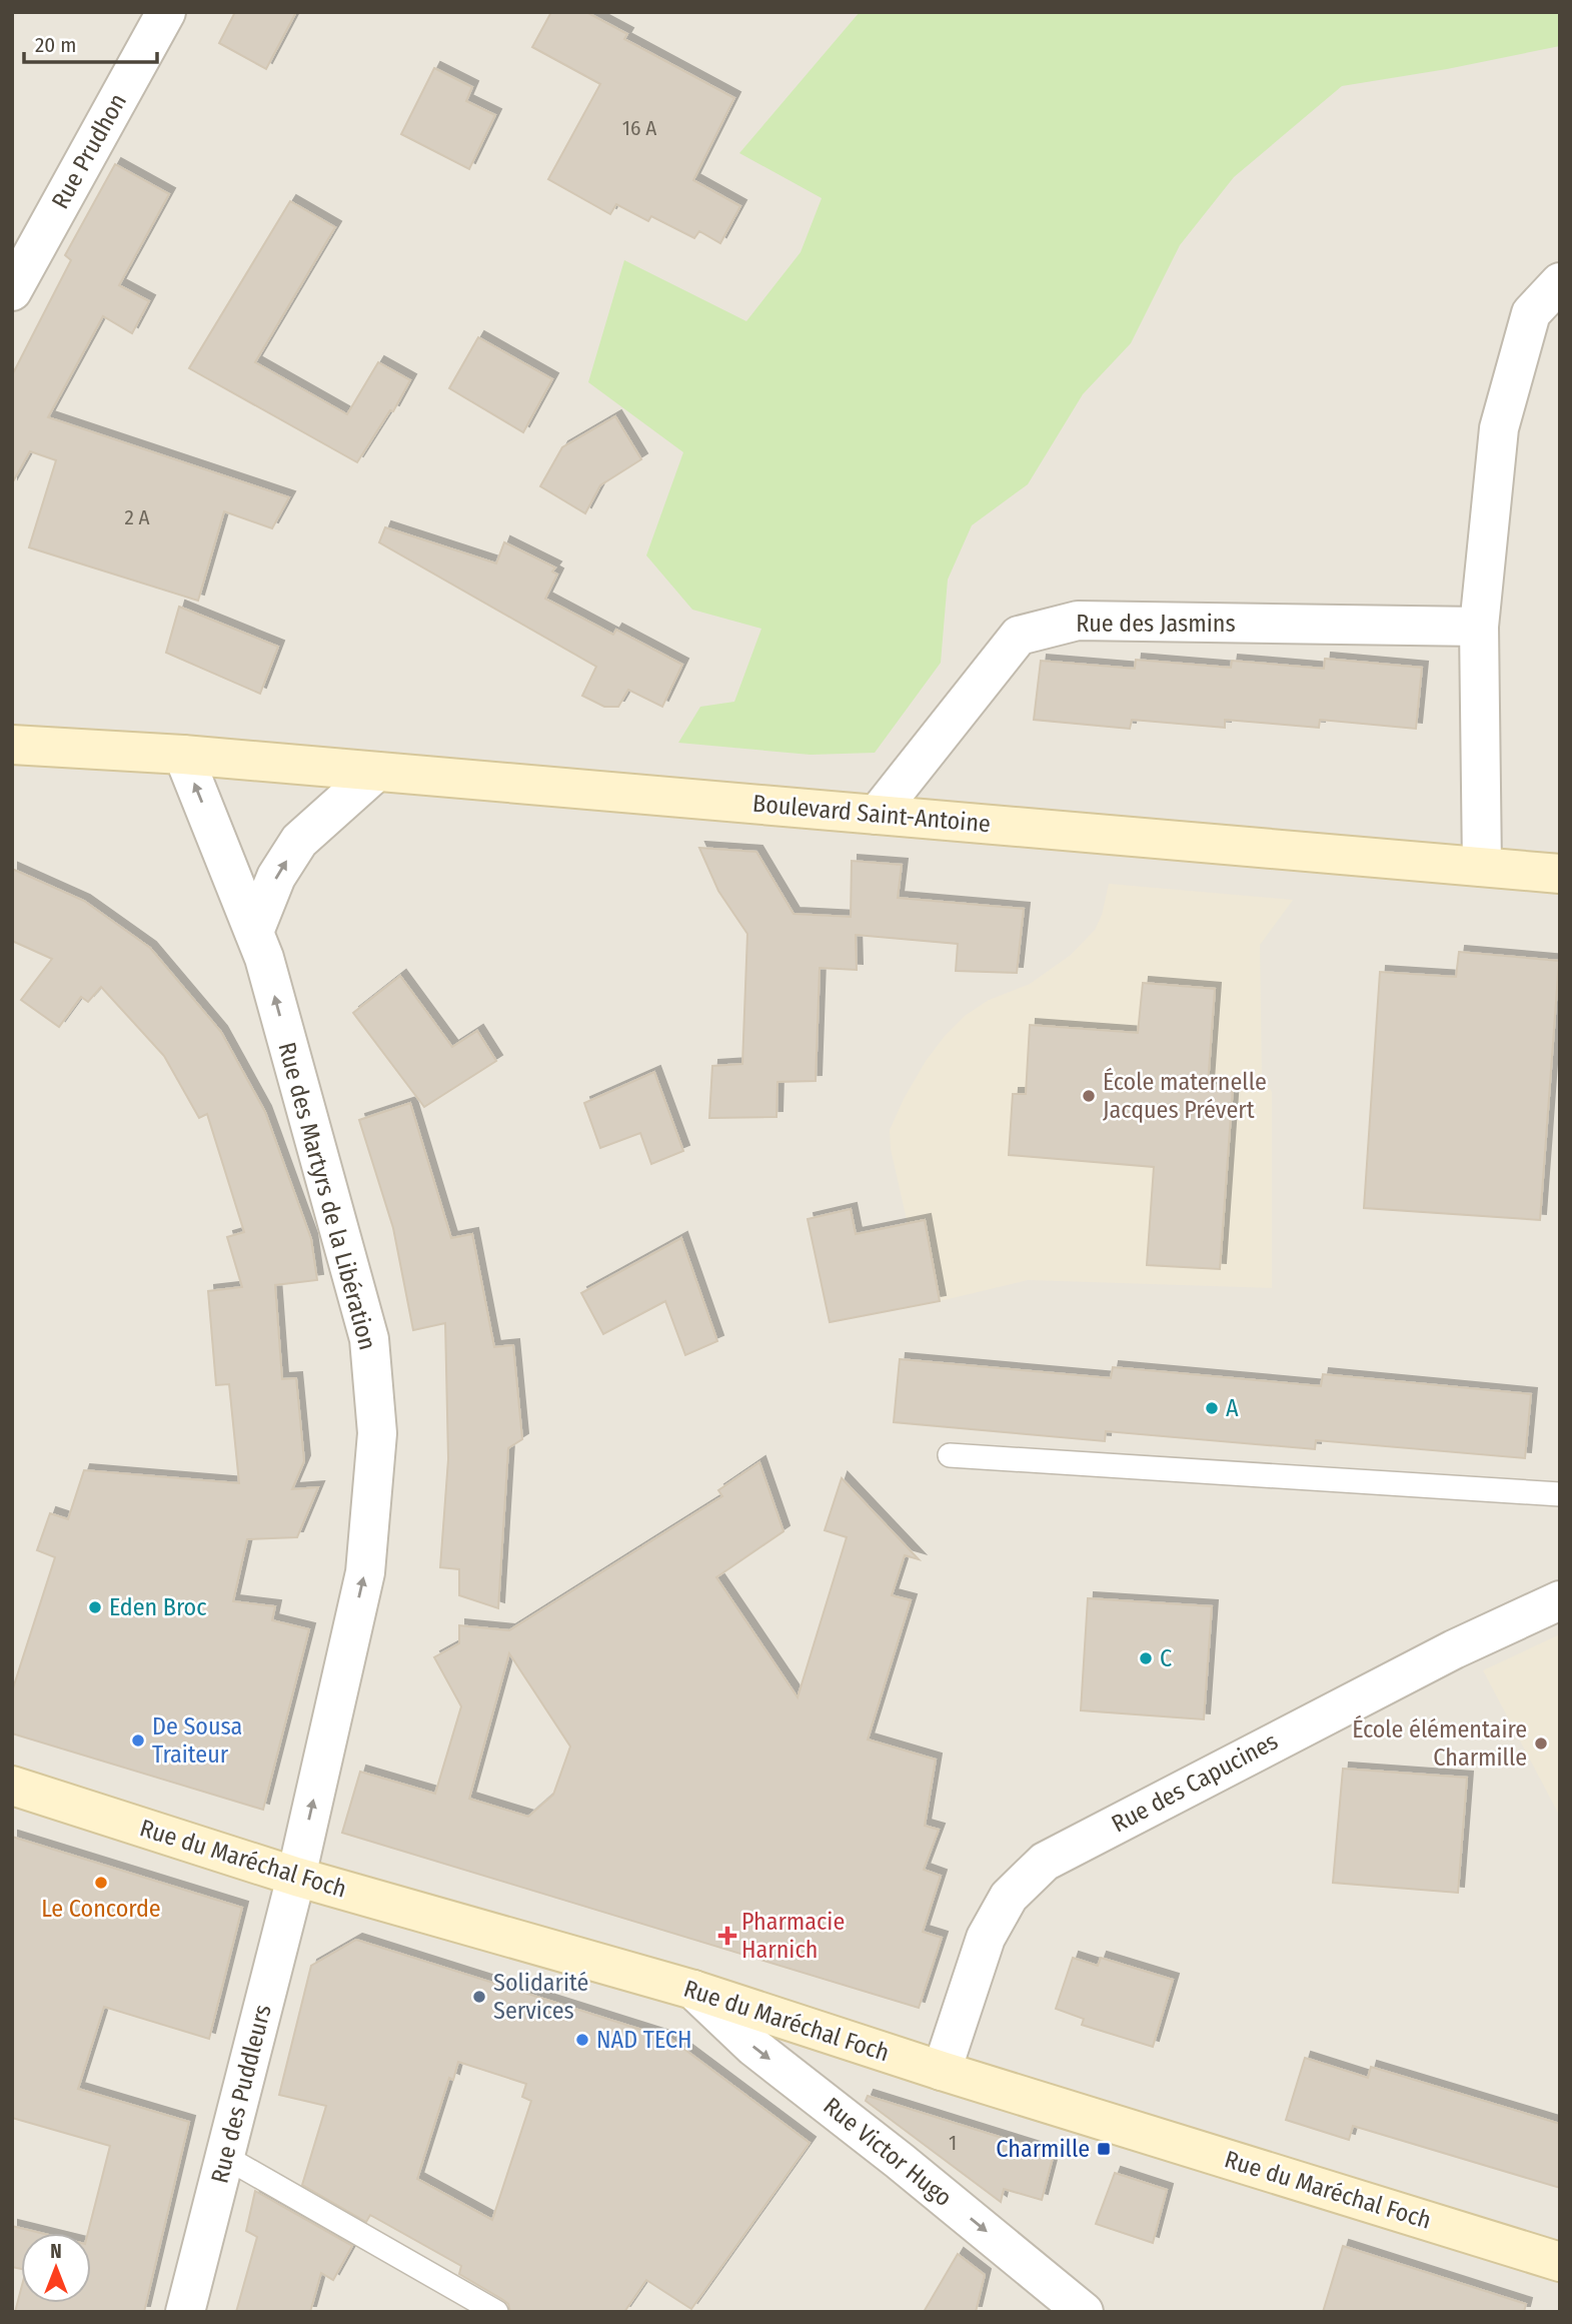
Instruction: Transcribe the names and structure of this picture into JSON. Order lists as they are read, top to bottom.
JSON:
{
  "streets": {
    "main road": ["Boulevard Saint-Antoine", "Rue du Maréchal Foch"],
    "street": [
      "Rue Prudhon",
      "Rue des Jasmins",
      "Rue des Martyrs de la Libération",
      "Rue des Capucines",
      "Rue des Puddleurs",
      "Rue Victor Hugo"
    ]
  },
  "crossings": [
    ["Rue des Jasmins", "Boulevard Saint-Antoine"],
    ["Boulevard Saint-Antoine", "Rue des Martyrs de la Libération"],
    ["Rue des Martyrs de la Libération", "Rue du Maréchal Foch"],
    ["Rue des Martyrs de la Libération", "Rue des Puddleurs"],
    ["Rue des Capucines", "Rue du Maréchal Foch"],
    ["Rue du Maréchal Foch", "Rue des Puddleurs"],
    ["Rue du Maréchal Foch", "Rue Victor Hugo"]
  ],
  "one_way": ["Rue des Martyrs de la Libération", "Rue Victor Hugo"],
  "places": {
    "other": [
      "École maternelle Jacques Prévert",
      "A",
      "Eden Broc",
      "C",
      "De Sousa Traiteur",
      "École élémentaire Charmille",
      "Le Concorde",
      "Solidarité Services",
      "NAD TECH"
    ],
    "health": ["Pharmacie Harnich"],
    "transit": ["Charmille"]
  },
  "house_numbers": ["16 A", "2 A", "1"],
  "scale_bar": "20 m",
  "north": "top"
}
